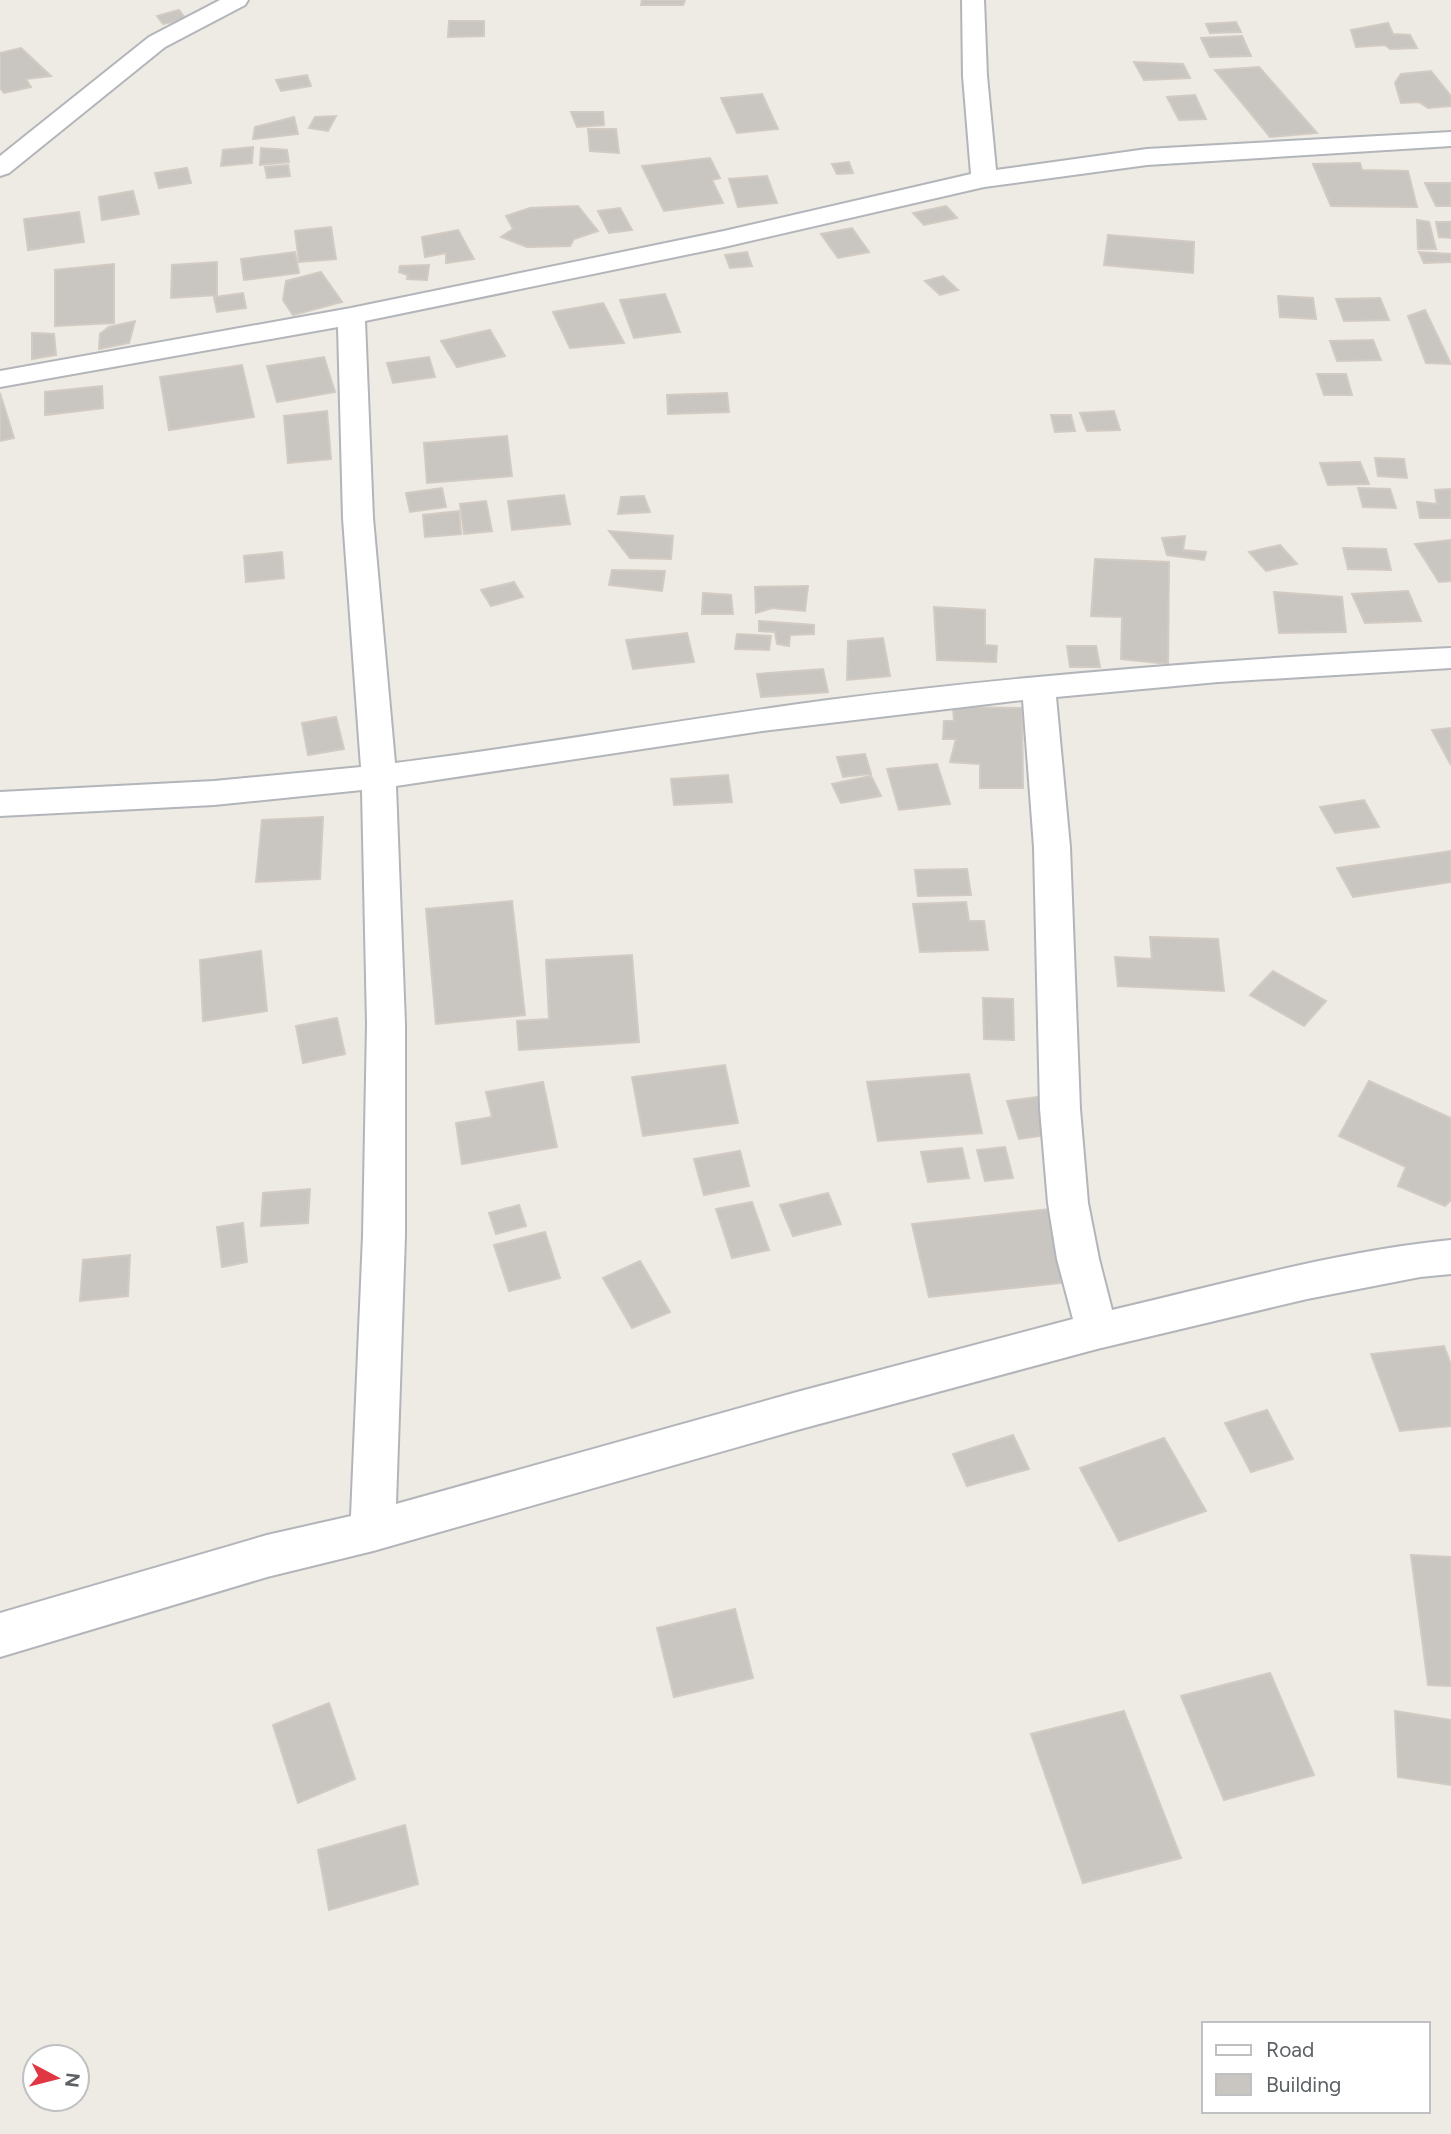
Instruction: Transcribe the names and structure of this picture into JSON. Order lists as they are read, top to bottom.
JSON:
{
  "legend": ["Road", "Building"],
  "north": "right"
}
